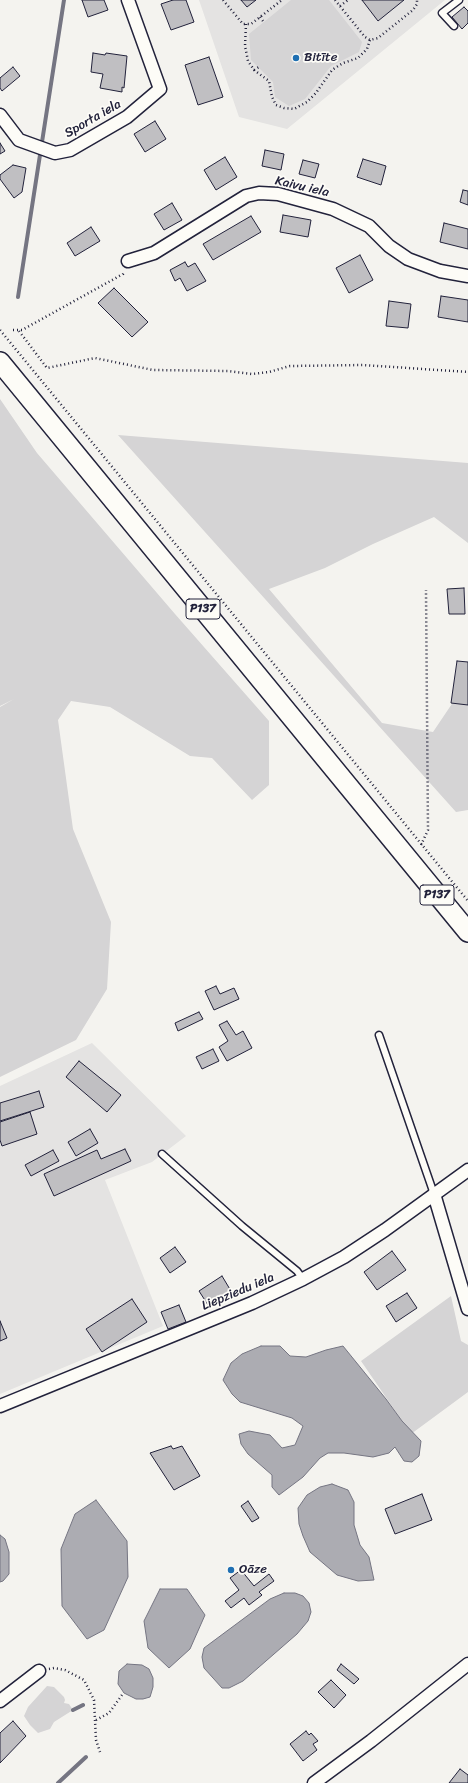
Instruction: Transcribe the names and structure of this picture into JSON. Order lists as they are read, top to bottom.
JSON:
{
  "streets": {
    "main road": ["P137"],
    "street": ["Sporta iela", "Kaivu iela", "Liepziedu iela"]
  },
  "places": ["Bitīte", "Oāze"]
}
